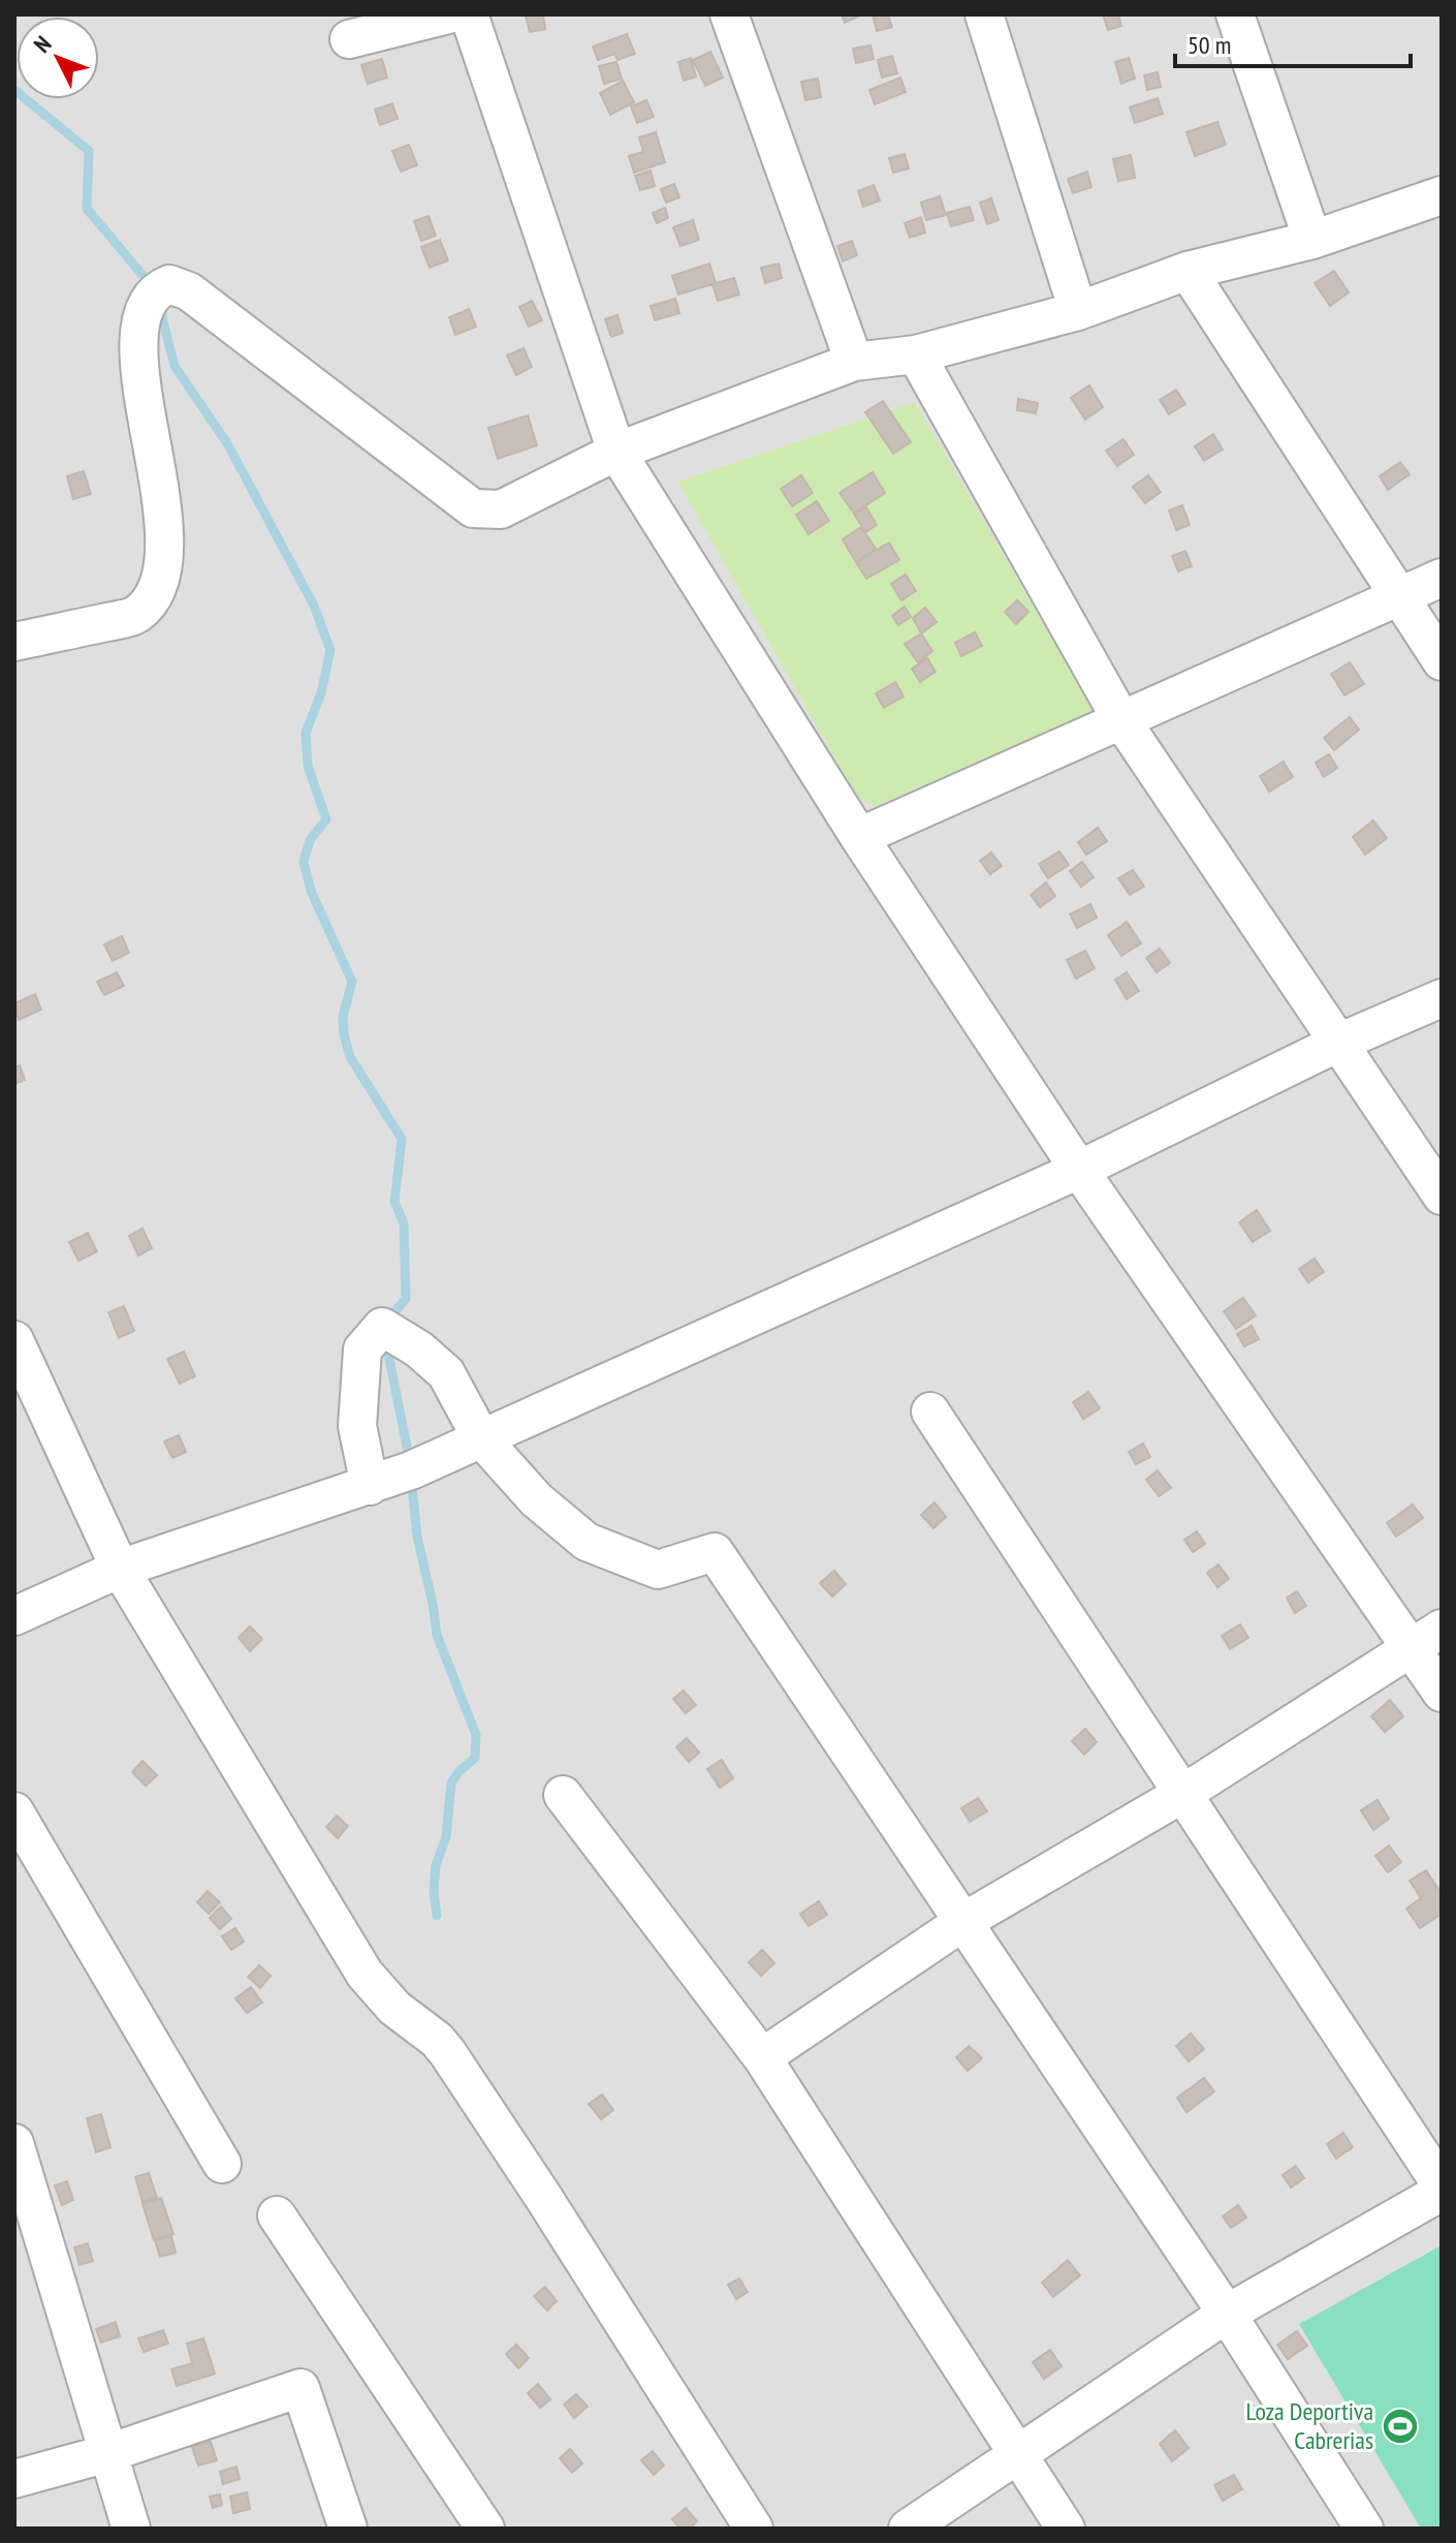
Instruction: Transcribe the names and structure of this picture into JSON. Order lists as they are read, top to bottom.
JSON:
{
  "places": {
    "sports": ["Loza Deportiva Cabrerias"]
  },
  "scale_bar": "50 m",
  "north": "top left"
}
